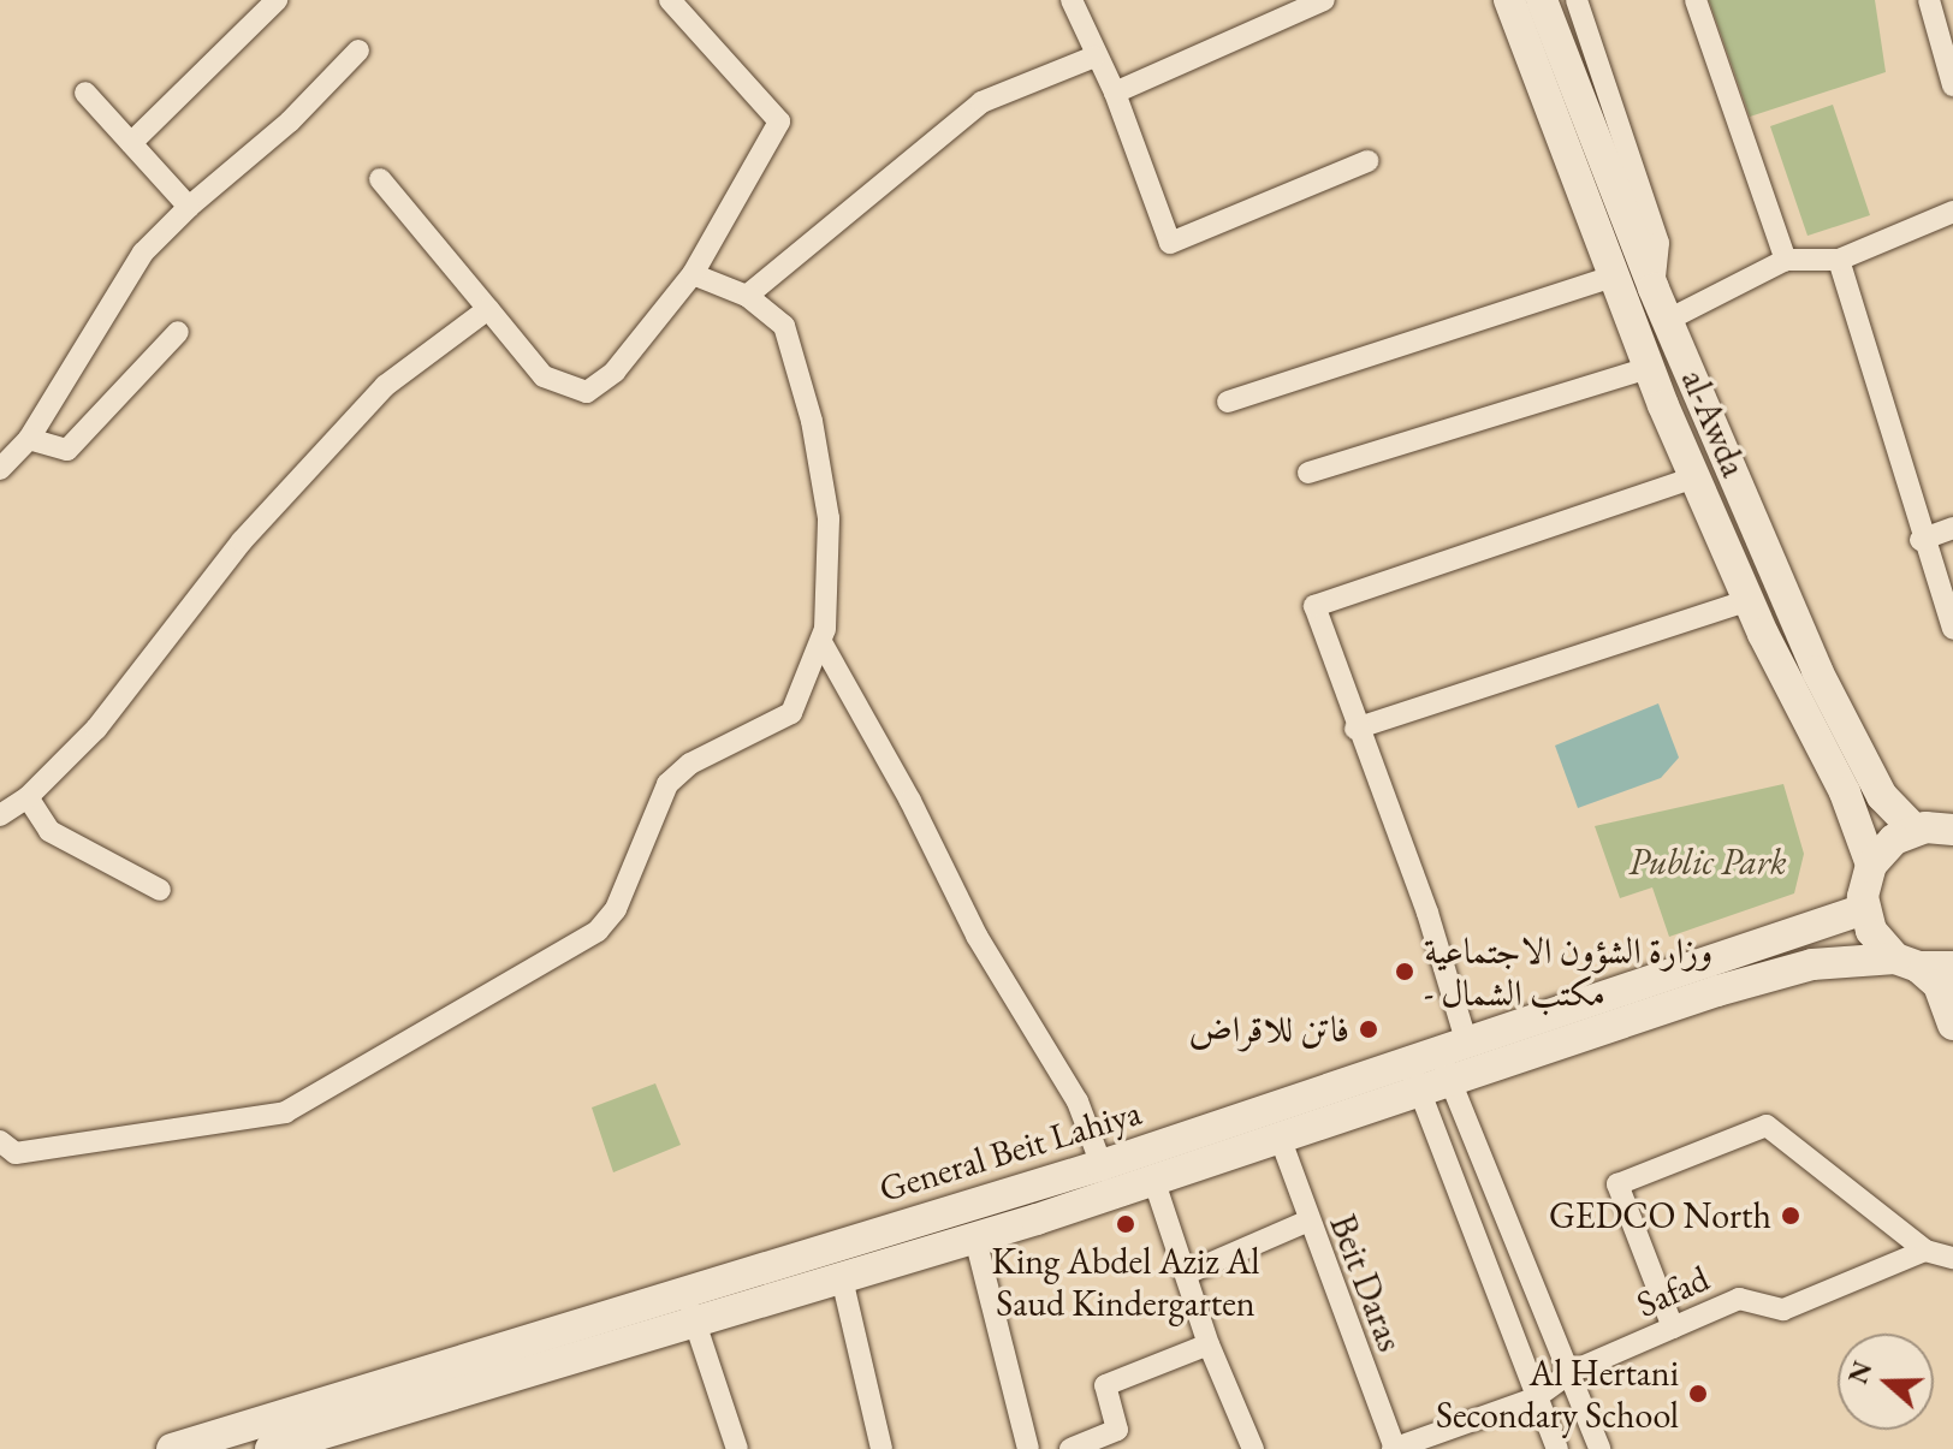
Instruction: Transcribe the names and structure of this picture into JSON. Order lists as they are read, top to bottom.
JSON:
{
  "streets": {
    "main road": ["al-Awda", "General Beit Lahiya"],
    "street": ["Beit Daras", "Safad"]
  },
  "crossings": [
    ["General Beit Lahiya", "Beit Daras"],
    ["Beit Daras", "Safad"]
  ],
  "parks": ["Public Park"],
  "places": [
    "وزارة الشؤون الاجتماعية - مكتب الشمال",
    "فاتن للاقراض",
    "GEDCO North",
    "King Abdel Aziz Al Saud Kindergarten",
    "Al Hertani Secondary School"
  ],
  "north": "left"
}
